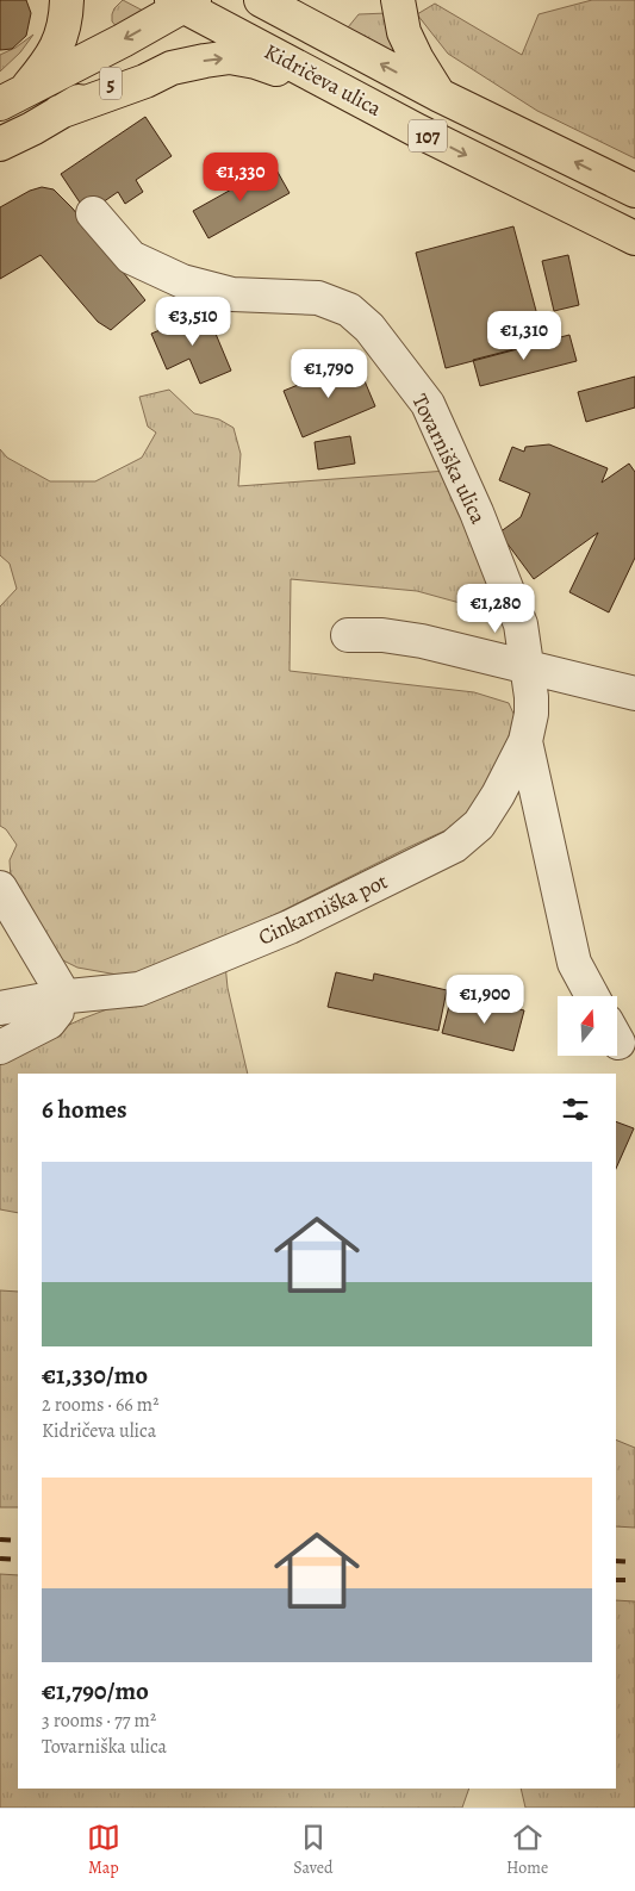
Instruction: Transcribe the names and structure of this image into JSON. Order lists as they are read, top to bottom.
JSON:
{
  "streets": {
    "main road": ["Kidričeva ulica", "5", "107"],
    "street": ["Tovarniška ulica", "Cinkarniška pot"]
  },
  "crossings": [
    ["Kidričeva ulica", "5"],
    ["Kidričeva ulica", "107"],
    ["Tovarniška ulica", "Cinkarniška pot"]
  ],
  "north": "top",
  "page": {
    "price": [
      "€1,330",
      "€3,510",
      "€1,310",
      "€1,790",
      "€1,280",
      "€1,900"
    ],
    "heading": "6 homes",
    "list": [
      {
        "name": "€1,330/mo",
        "note": "2 rooms · 66 m² · Kidričeva ulica"
      },
      {
        "name": "€1,790/mo",
        "note": "3 rooms · 77 m² · Tovarniška ulica"
      }
    ],
    "tabs": ["Map", "Saved", "Home"]
  }
}
